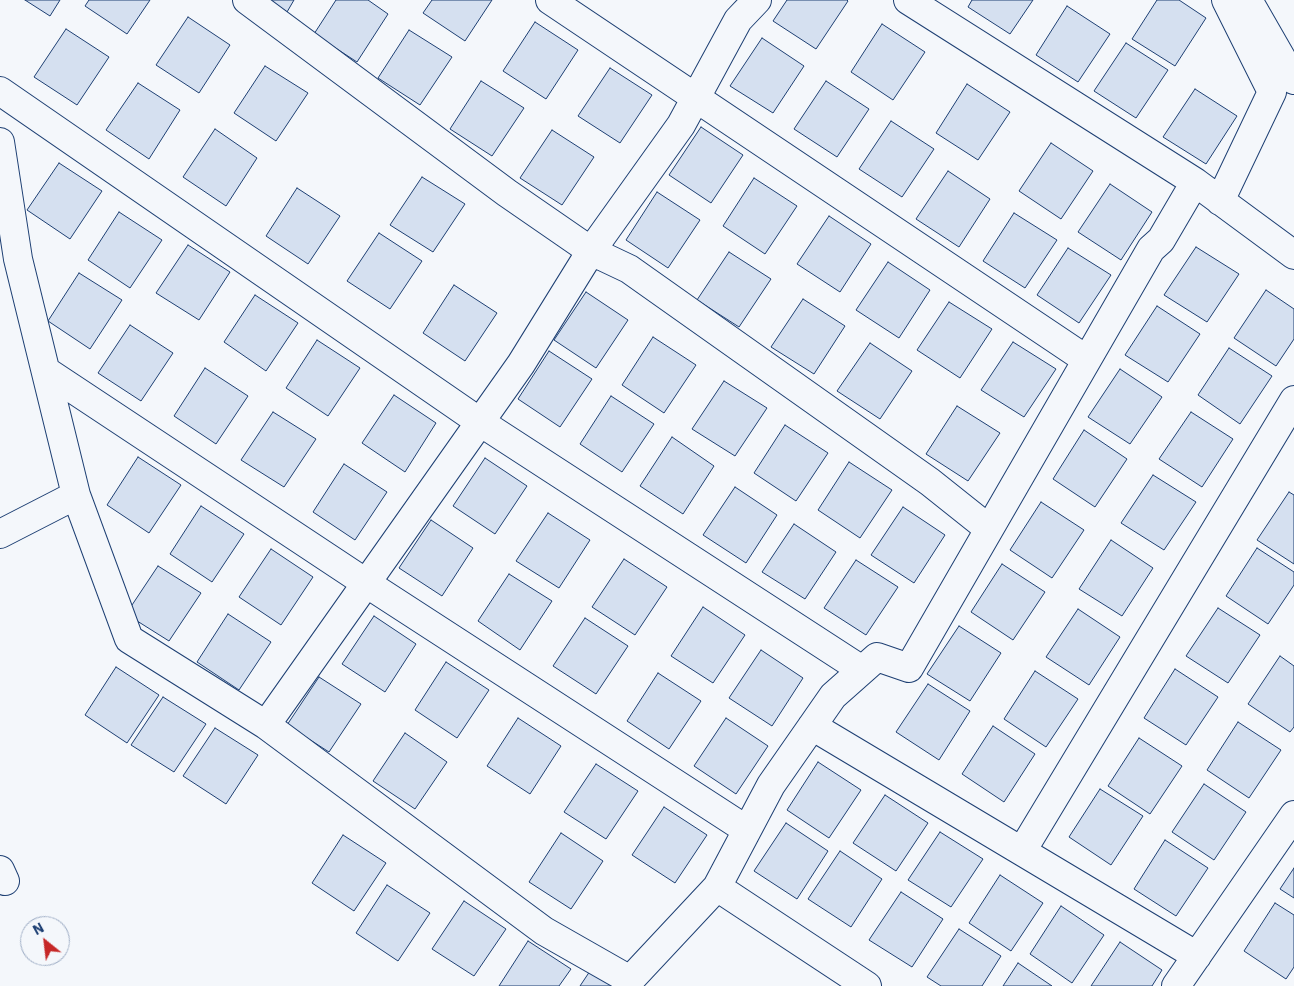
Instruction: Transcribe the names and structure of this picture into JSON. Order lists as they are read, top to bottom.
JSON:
{
  "north": "top left"
}
